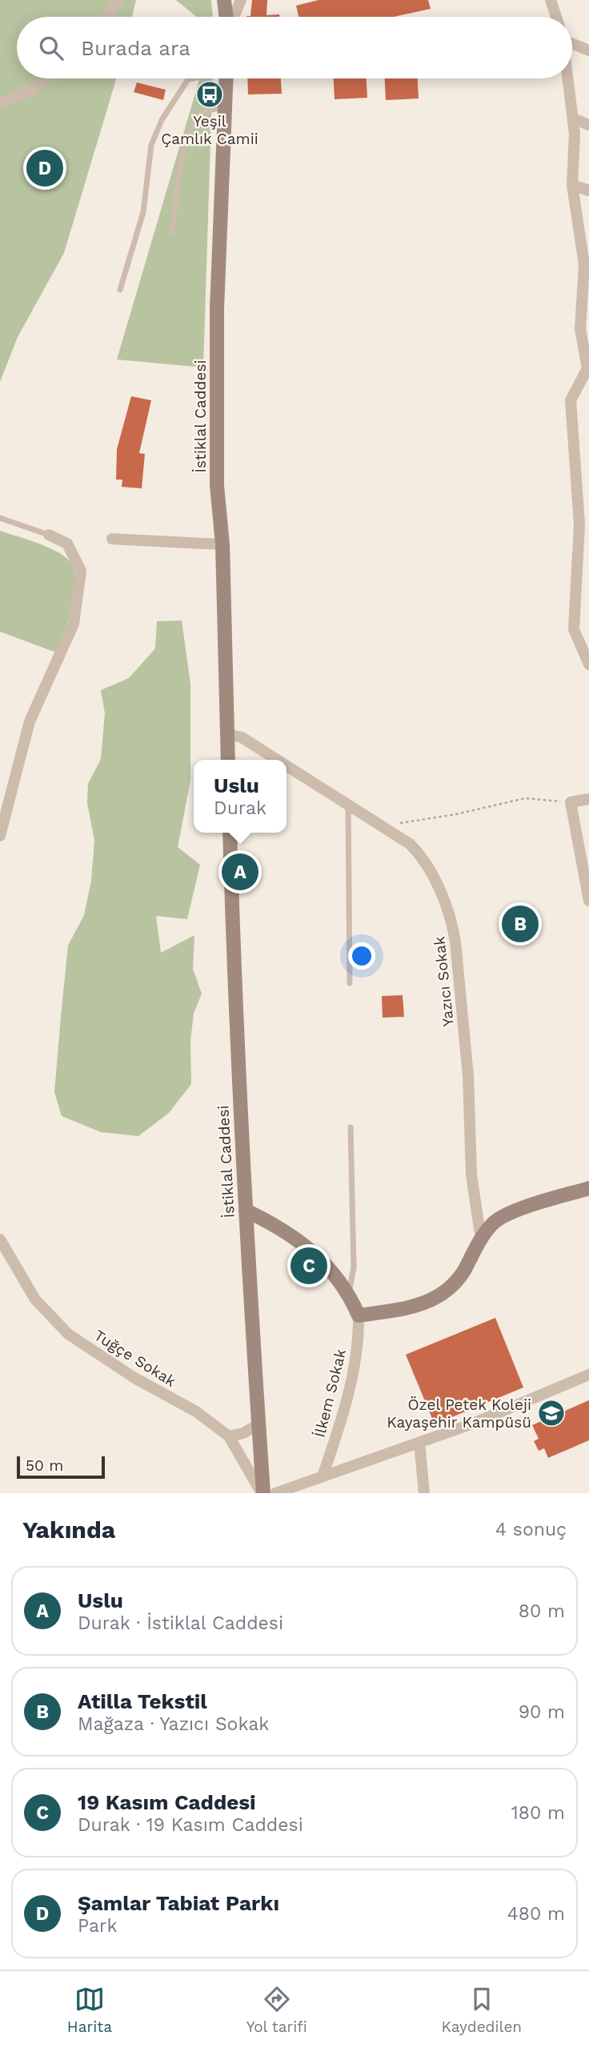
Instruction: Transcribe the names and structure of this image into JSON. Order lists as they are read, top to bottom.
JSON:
{
  "streets": {
    "main road": ["İstiklal Caddesi"],
    "street": ["Yazıcı Sokak", "Tuğçe Sokak", "İlkem Sokak"]
  },
  "crossings": [
    ["İstiklal Caddesi", "Yazıcı Sokak"],
    ["İstiklal Caddesi", "Tuğçe Sokak"]
  ],
  "places": {
    "bus stop": ["Yeşil Çamlık Camii"],
    "school or university": ["Özel Petek Koleji Kayaşehir Kampüsü"]
  },
  "scale_bar": "50 m",
  "page": {
    "search": "Burada ara",
    "pins": [
      "D",
      "A",
      "B",
      "C"
    ],
    "popup": ["Uslu", "Durak"],
    "scale": "50 m",
    "heading": ["Yakında", "4 sonuç"],
    "list": [
      {
        "mark": "A",
        "name": "Uslu",
        "note": "Durak · İstiklal Caddesi",
        "value": "80 m"
      },
      {
        "mark": "B",
        "name": "Atilla Tekstil",
        "note": "Mağaza · Yazıcı Sokak",
        "value": "90 m"
      },
      {
        "mark": "C",
        "name": "19 Kasım Caddesi",
        "note": "Durak · 19 Kasım Caddesi",
        "value": "180 m"
      },
      {
        "mark": "D",
        "name": "Şamlar Tabiat Parkı",
        "note": "Park",
        "value": "480 m"
      }
    ],
    "nav": ["Harita", "Yol tarifi", "Kaydedilen"]
  }
}
